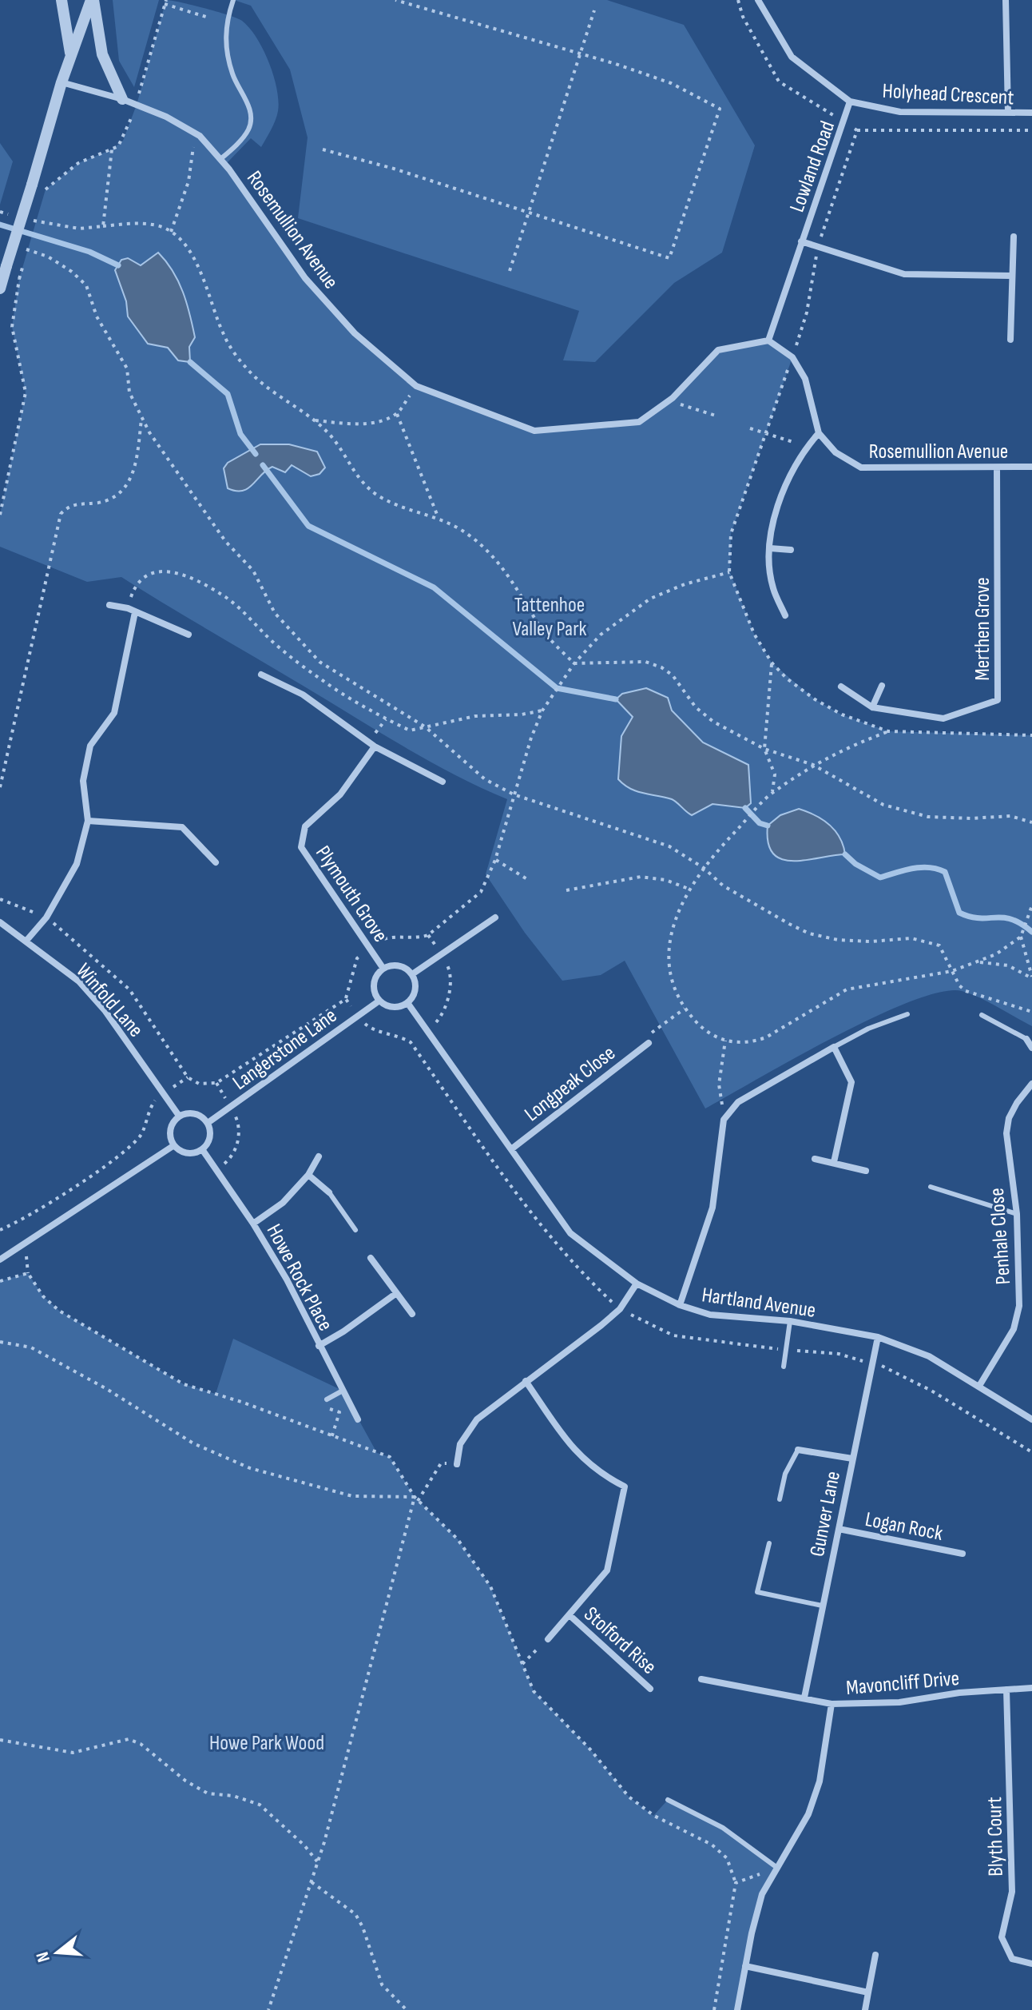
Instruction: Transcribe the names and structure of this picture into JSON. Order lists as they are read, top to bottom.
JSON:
{
  "streets": {
    "street": [
      "Holyhead Crescent",
      "Lowland Road",
      "Rosemullion Avenue",
      "Merthen Grove",
      "Plymouth Grove",
      "Winfold Lane",
      "Langerstone Lane",
      "Longpeak Close",
      "Penhale Close",
      "Howe Rock Place",
      "Hartland Avenue",
      "Gunver Lane",
      "Logan Rock",
      "Stolford Rise",
      "Mavoncliff Drive",
      "Blyth Court"
    ]
  },
  "crossings": [
    ["Holyhead Crescent", "Lowland Road"],
    ["Lowland Road", "Rosemullion Avenue"],
    ["Rosemullion Avenue", "Merthen Grove"],
    ["Plymouth Grove", "Langerstone Lane"],
    ["Plymouth Grove", "Hartland Avenue"],
    ["Winfold Lane", "Langerstone Lane"],
    ["Winfold Lane", "Howe Rock Place"],
    ["Langerstone Lane", "Howe Rock Place"],
    ["Langerstone Lane", "Hartland Avenue"],
    ["Longpeak Close", "Hartland Avenue"],
    ["Penhale Close", "Hartland Avenue"],
    ["Hartland Avenue", "Gunver Lane"],
    ["Gunver Lane", "Logan Rock"],
    ["Gunver Lane", "Mavoncliff Drive"],
    ["Mavoncliff Drive", "Blyth Court"]
  ],
  "parks": ["Tattenhoe Valley Park", "Howe Park Wood"],
  "north": "left"
}
